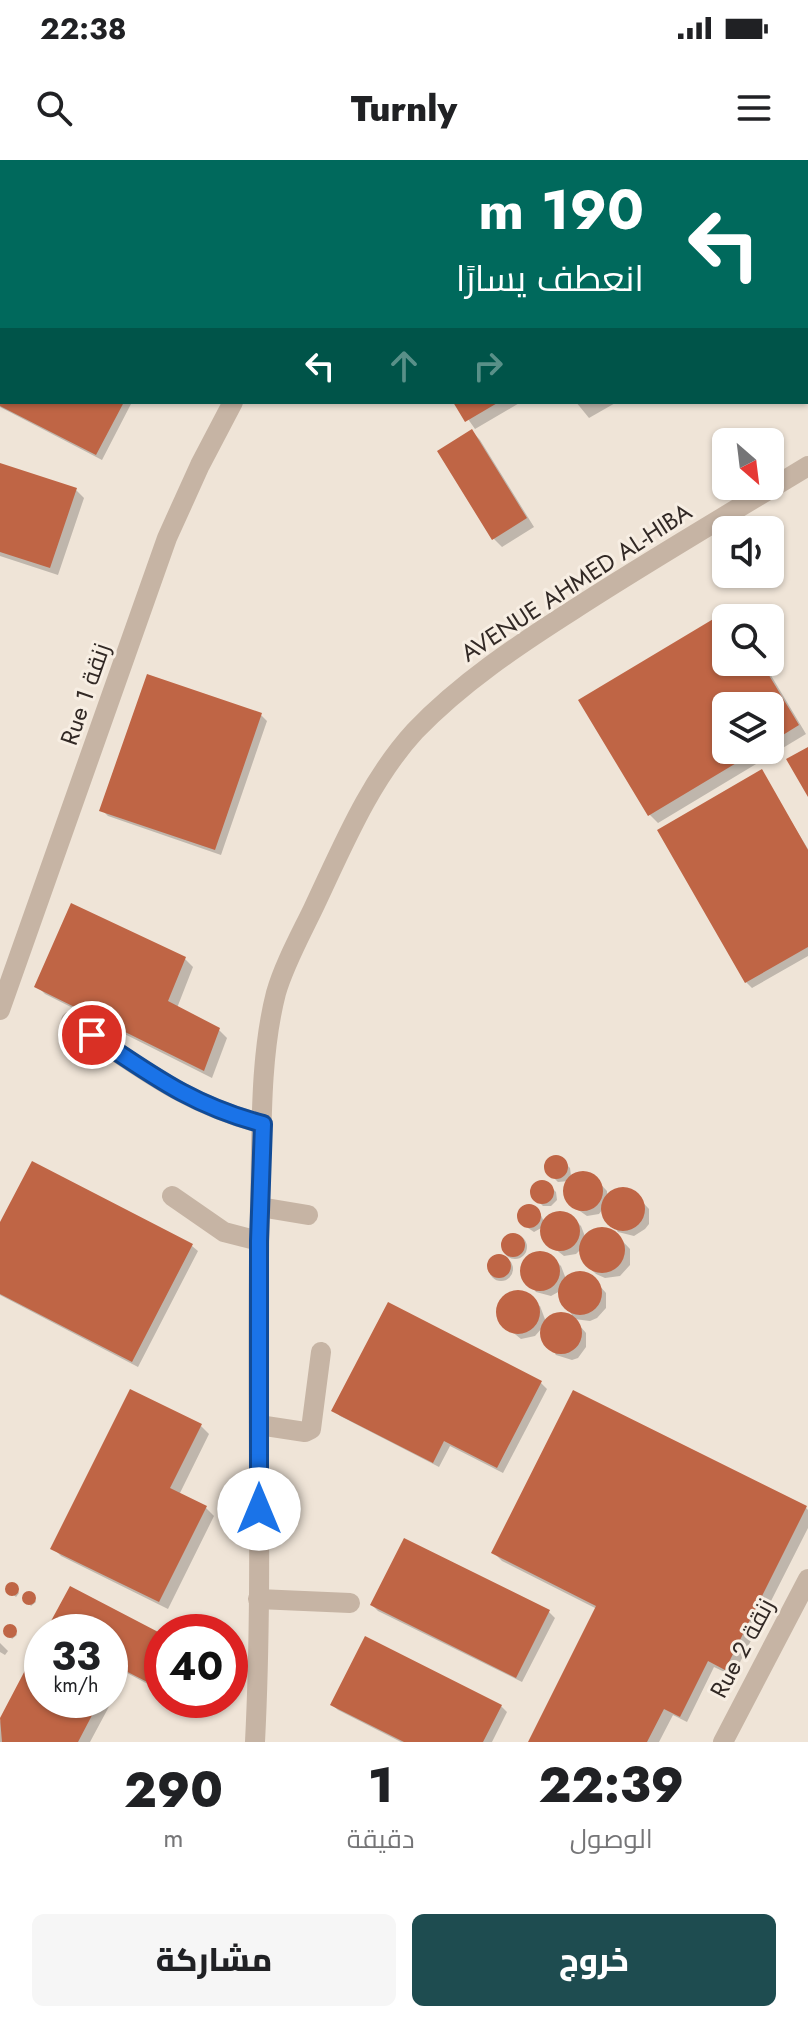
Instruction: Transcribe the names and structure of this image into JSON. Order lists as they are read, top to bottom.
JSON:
{
  "streets": {
    "street": ["AVENUE AHMED AL-HIBA", "Rue 1 زنقة", "Rue 2 زنقة"]
  },
  "north": "bottom right",
  "page": {
    "status": "22:38",
    "header": "Turnly",
    "turn": ["190 m", "انعطف يسارًا"],
    "speed": "33 km/h",
    "limit": "40",
    "eta": [
      "22:39",
      "الوصول",
      "1",
      "دقيقة",
      "290",
      "m"
    ],
    "buttons": ["خروج", "مشاركة"]
  }
}
